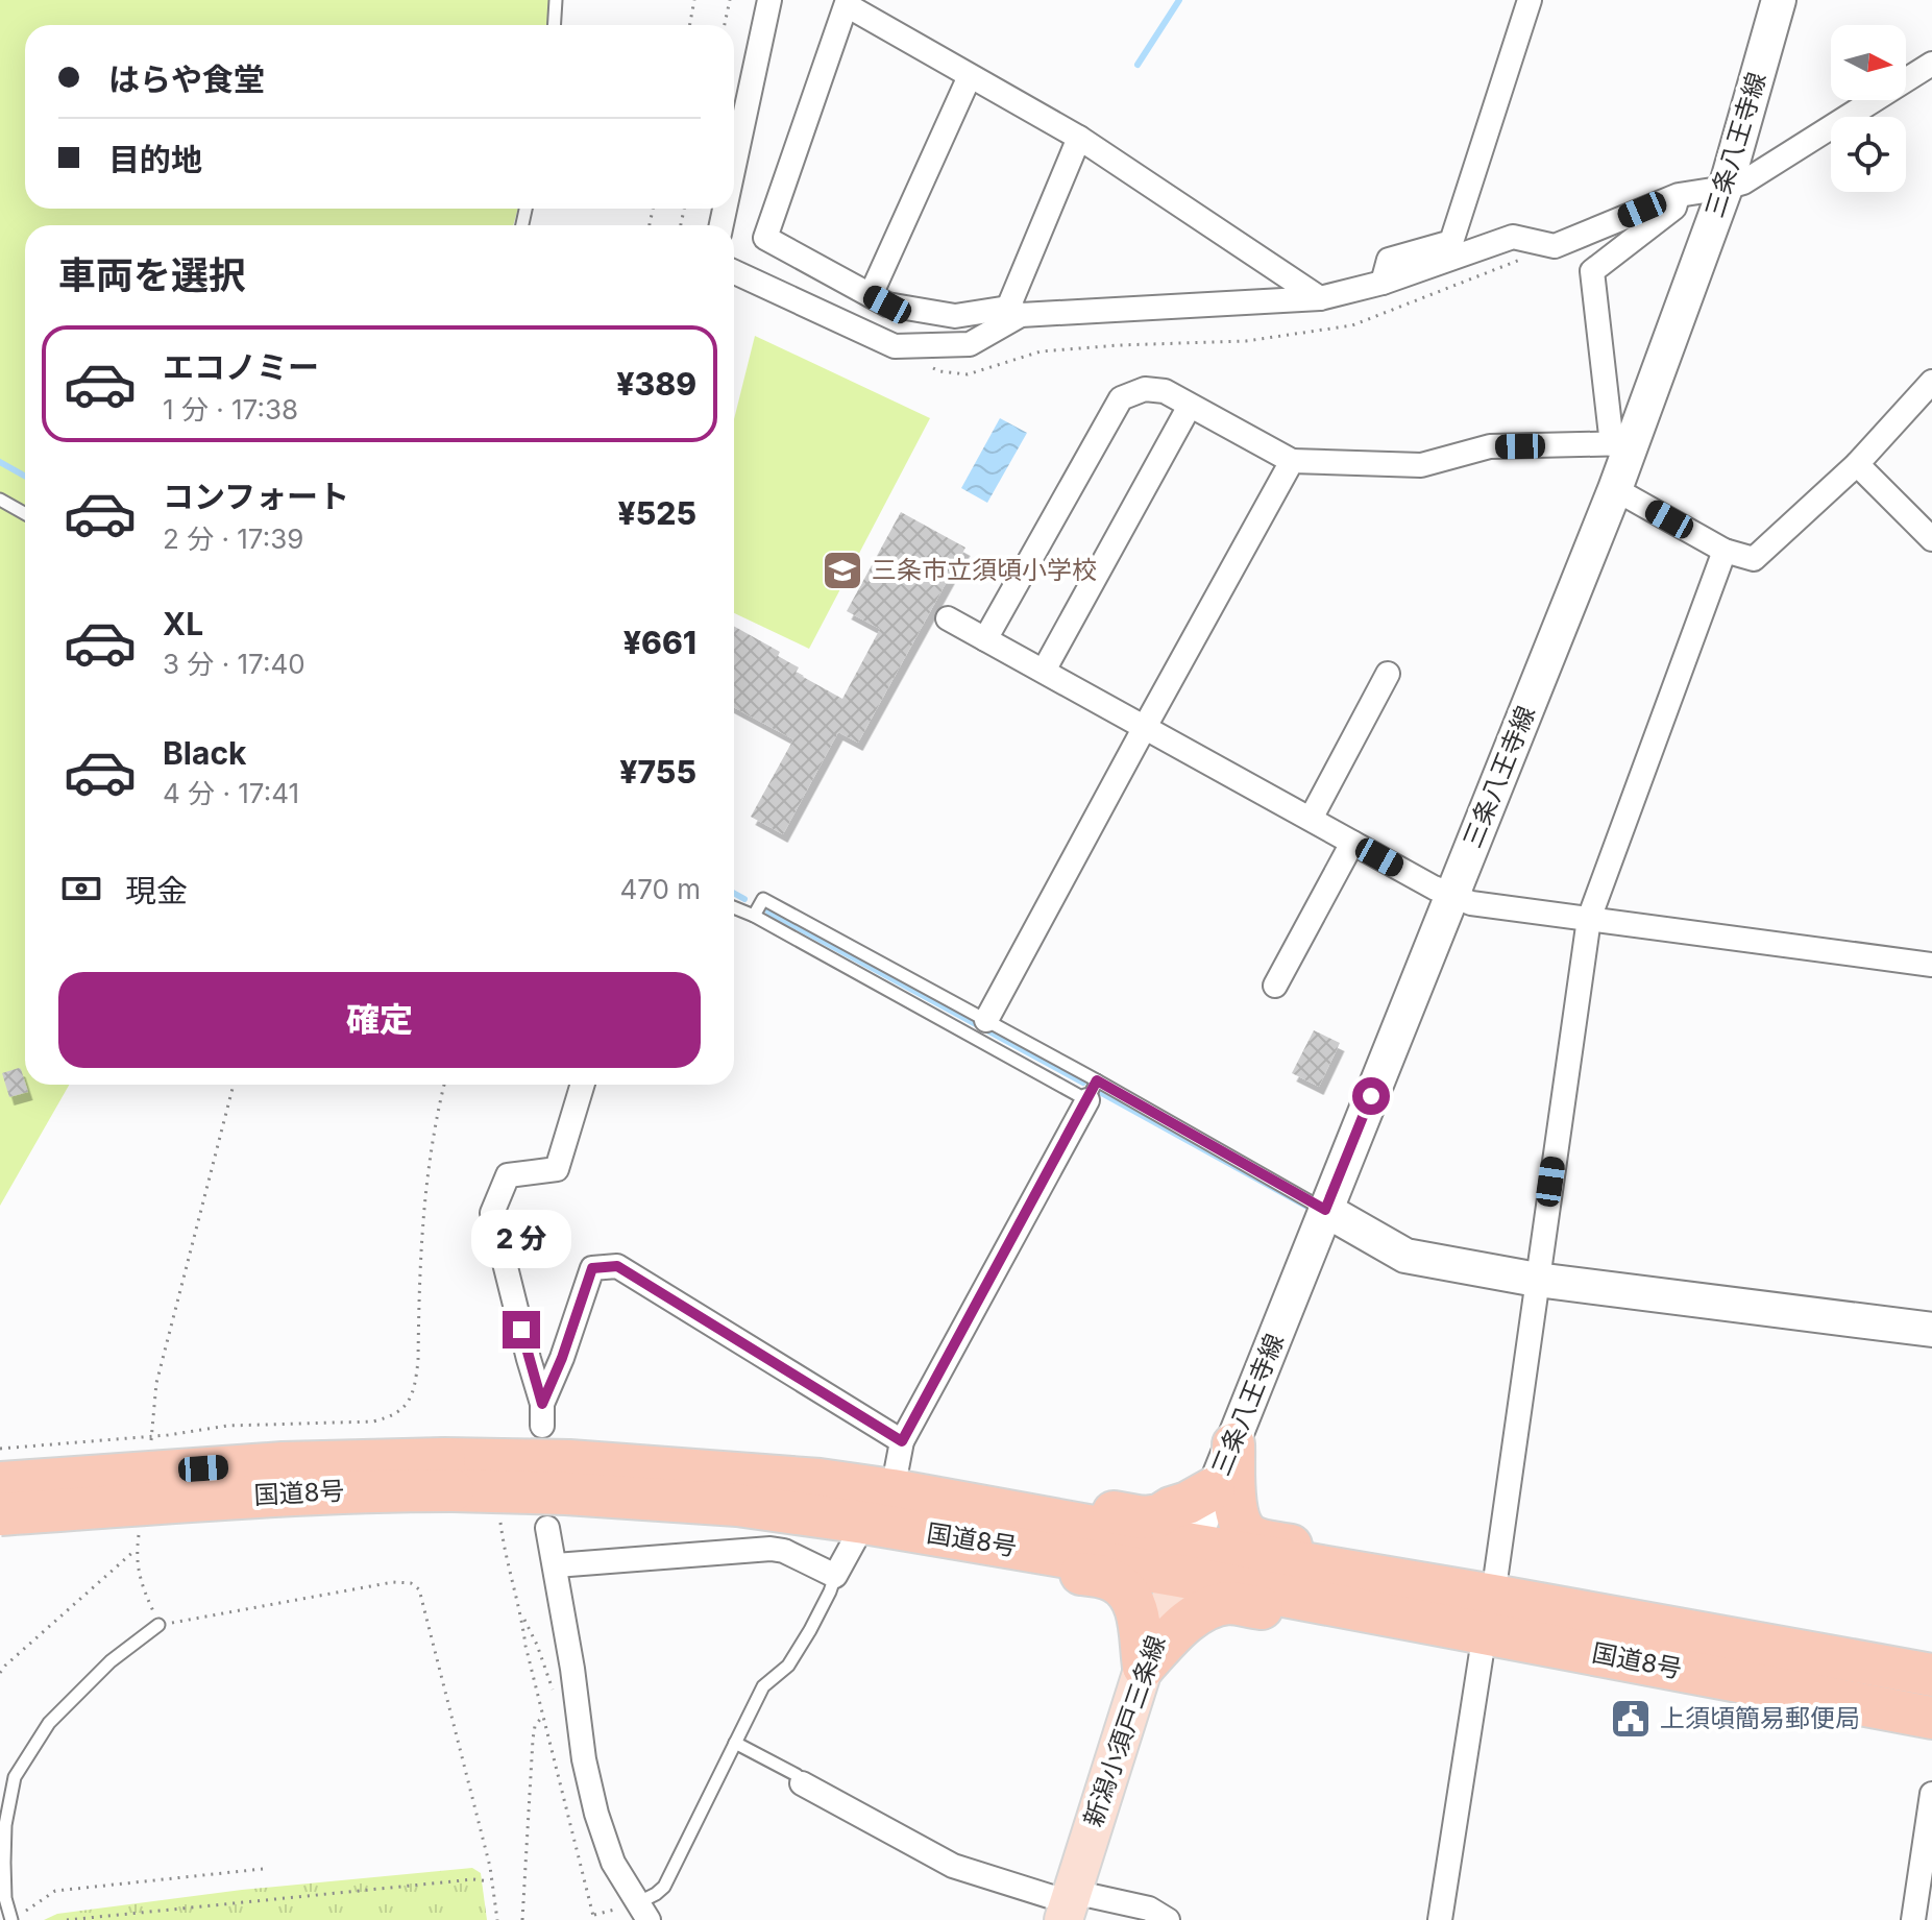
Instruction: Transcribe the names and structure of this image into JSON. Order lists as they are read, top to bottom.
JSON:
{
  "streets": {
    "highway": ["国道8号"],
    "main road": ["三条八王寺線", "新潟小須戸三条線"]
  },
  "crossings": [
    ["三条八王寺線", "国道8号"],
    ["三条八王寺線", "新潟小須戸三条線"],
    ["国道8号", "新潟小須戸三条線"]
  ],
  "places": {
    "school or university": ["三条市立須頃小学校"],
    "public building": ["上須頃簡易郵便局"]
  },
  "north": "right",
  "page": {
    "banner": ["はらや食堂", "目的地"],
    "heading": "車両を選択",
    "list": [
      {
        "name": "エコノミー",
        "note": "1 分 · 17:38",
        "value": "¥389"
      },
      {
        "name": "コンフォート",
        "note": "2 分 · 17:39",
        "value": "¥525"
      },
      {
        "name": "XL",
        "note": "3 分 · 17:40",
        "value": "¥661"
      },
      {
        "name": "Black",
        "note": "4 分 · 17:41",
        "value": "¥755"
      }
    ],
    "pay": ["現金", "470 m"],
    "buttons": "確定",
    "bubble": "2 分"
  }
}
